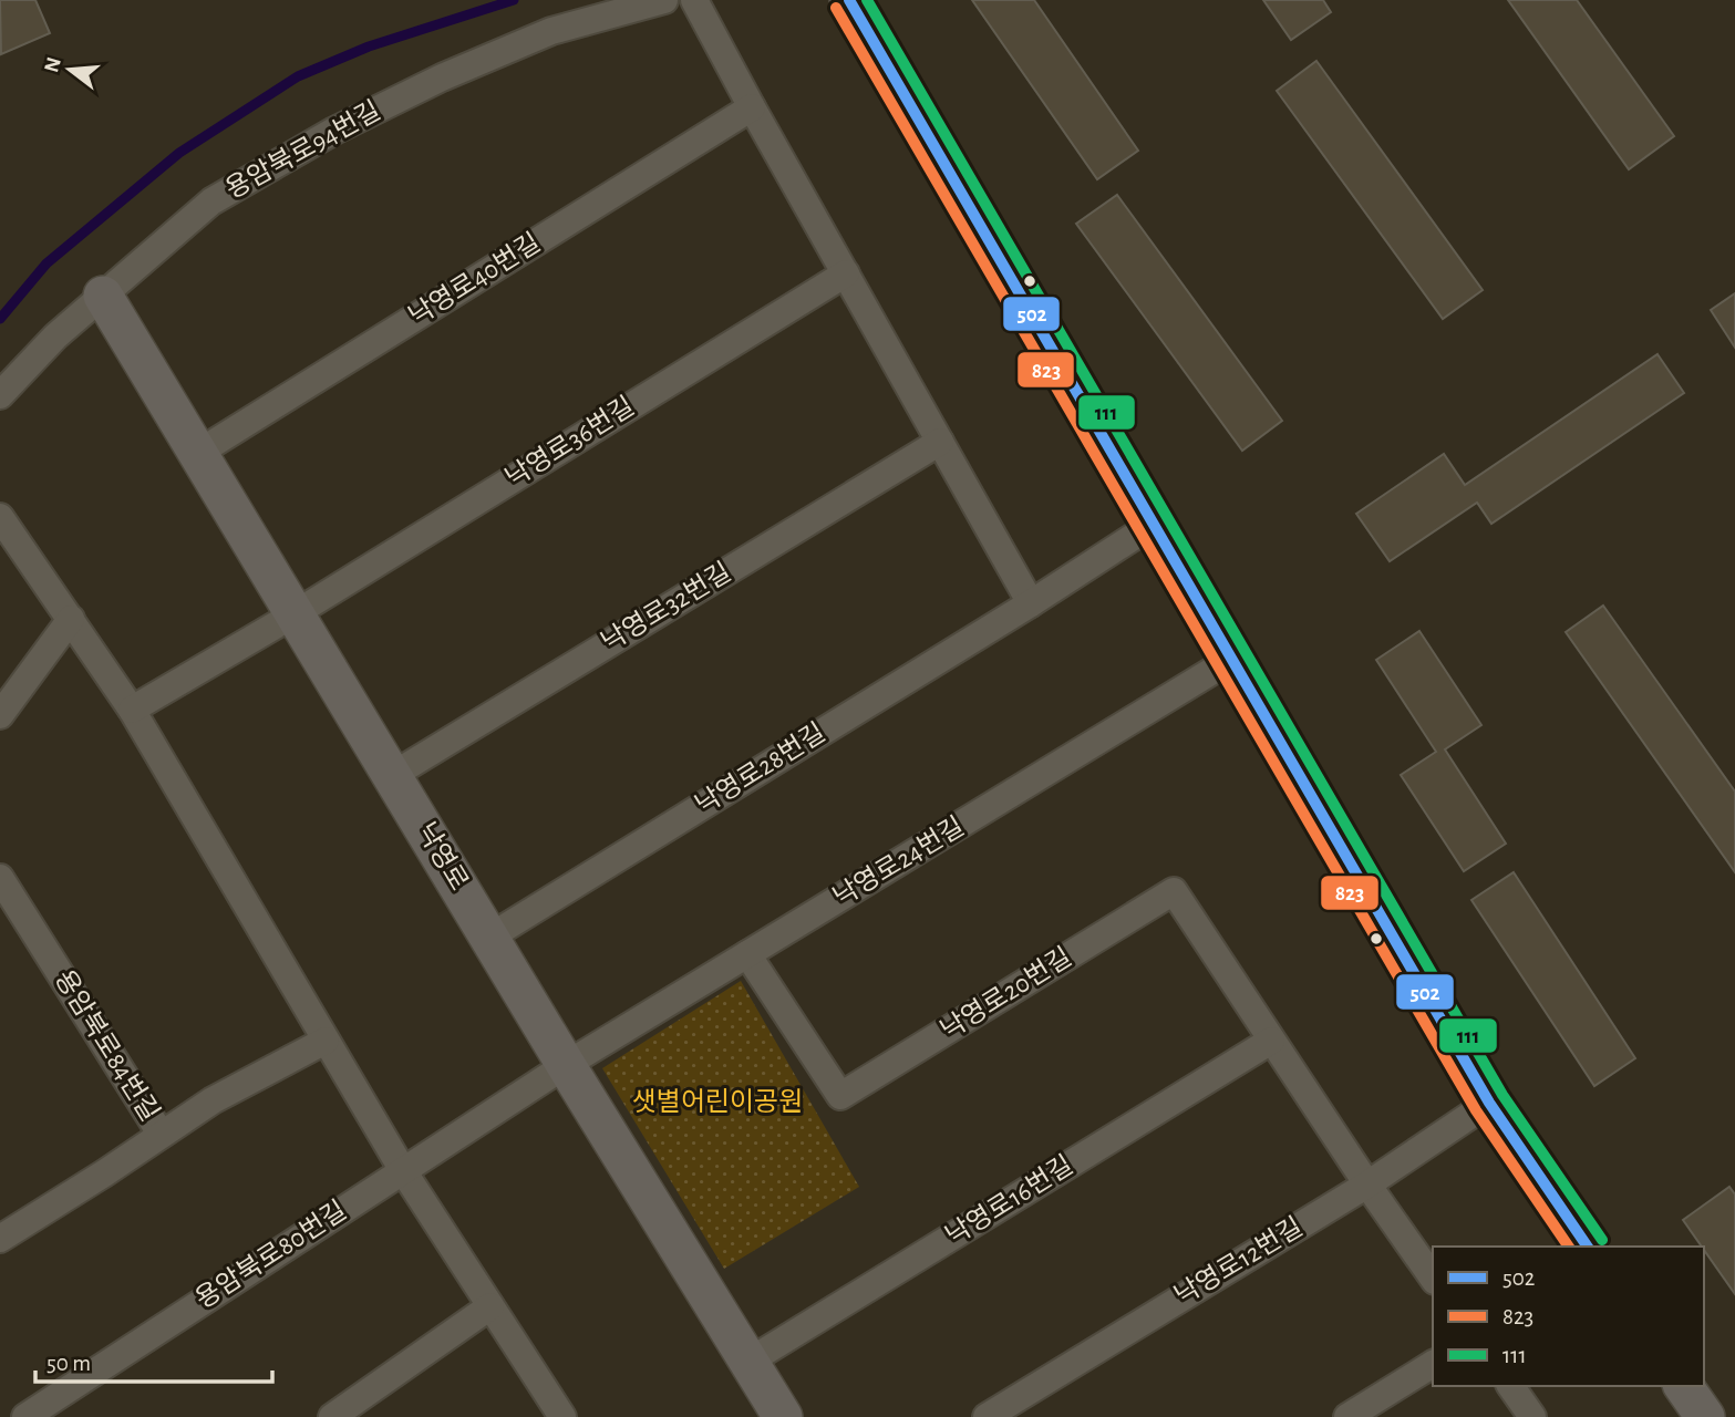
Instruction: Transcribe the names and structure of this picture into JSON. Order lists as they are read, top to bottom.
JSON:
{
  "streets": {
    "street": [
      "용암북로94번길",
      "낙영로40번길",
      "낙영로36번길",
      "낙영로32번길",
      "낙영로28번길",
      "낙영로",
      "낙영로24번길",
      "낙영로20번길",
      "용암북로84번길",
      "낙영로16번길",
      "용암북로80번길",
      "낙영로12번길"
    ]
  },
  "crossings": [
    ["용암북로94번길", "낙영로"],
    ["낙영로40번길", "낙영로"],
    ["낙영로36번길", "낙영로"],
    ["낙영로32번길", "낙영로"],
    ["낙영로28번길", "낙영로"],
    ["낙영로", "낙영로24번길"],
    ["낙영로", "낙영로16번길"],
    ["낙영로", "용암북로80번길"],
    ["낙영로24번길", "낙영로20번길"],
    ["낙영로24번길", "용암북로80번길"],
    ["낙영로20번길", "낙영로16번길"]
  ],
  "parks": ["샛별어린이공원"],
  "lines": ["transit line 502", "transit line 111", "transit line 823"],
  "legend": ["502", "823", "111"],
  "scale_bar": "50 m",
  "north": "left"
}
